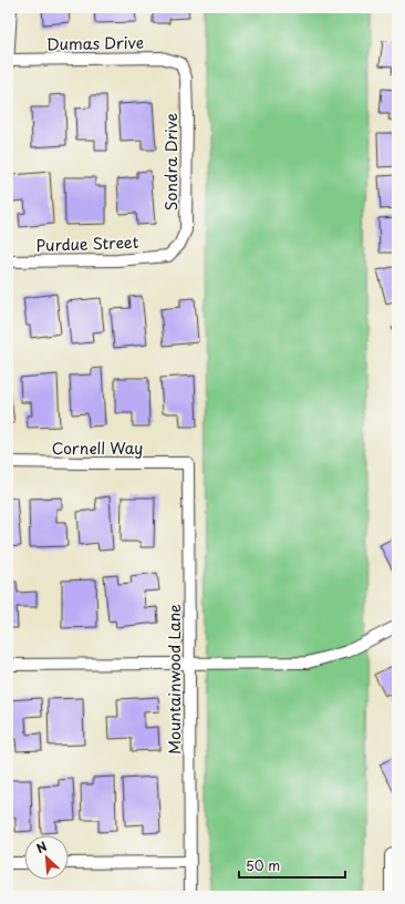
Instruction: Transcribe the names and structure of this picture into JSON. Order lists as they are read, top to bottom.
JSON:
{
  "streets": {
    "street": [
      "Dumas Drive",
      "Sondra Drive",
      "Purdue Street",
      "Cornell Way",
      "Mountainwood Lane"
    ]
  },
  "crossings": [
    ["Dumas Drive", "Sondra Drive"],
    ["Sondra Drive", "Purdue Street"],
    ["Cornell Way", "Mountainwood Lane"]
  ],
  "scale_bar": "50 m",
  "north": "top left"
}
